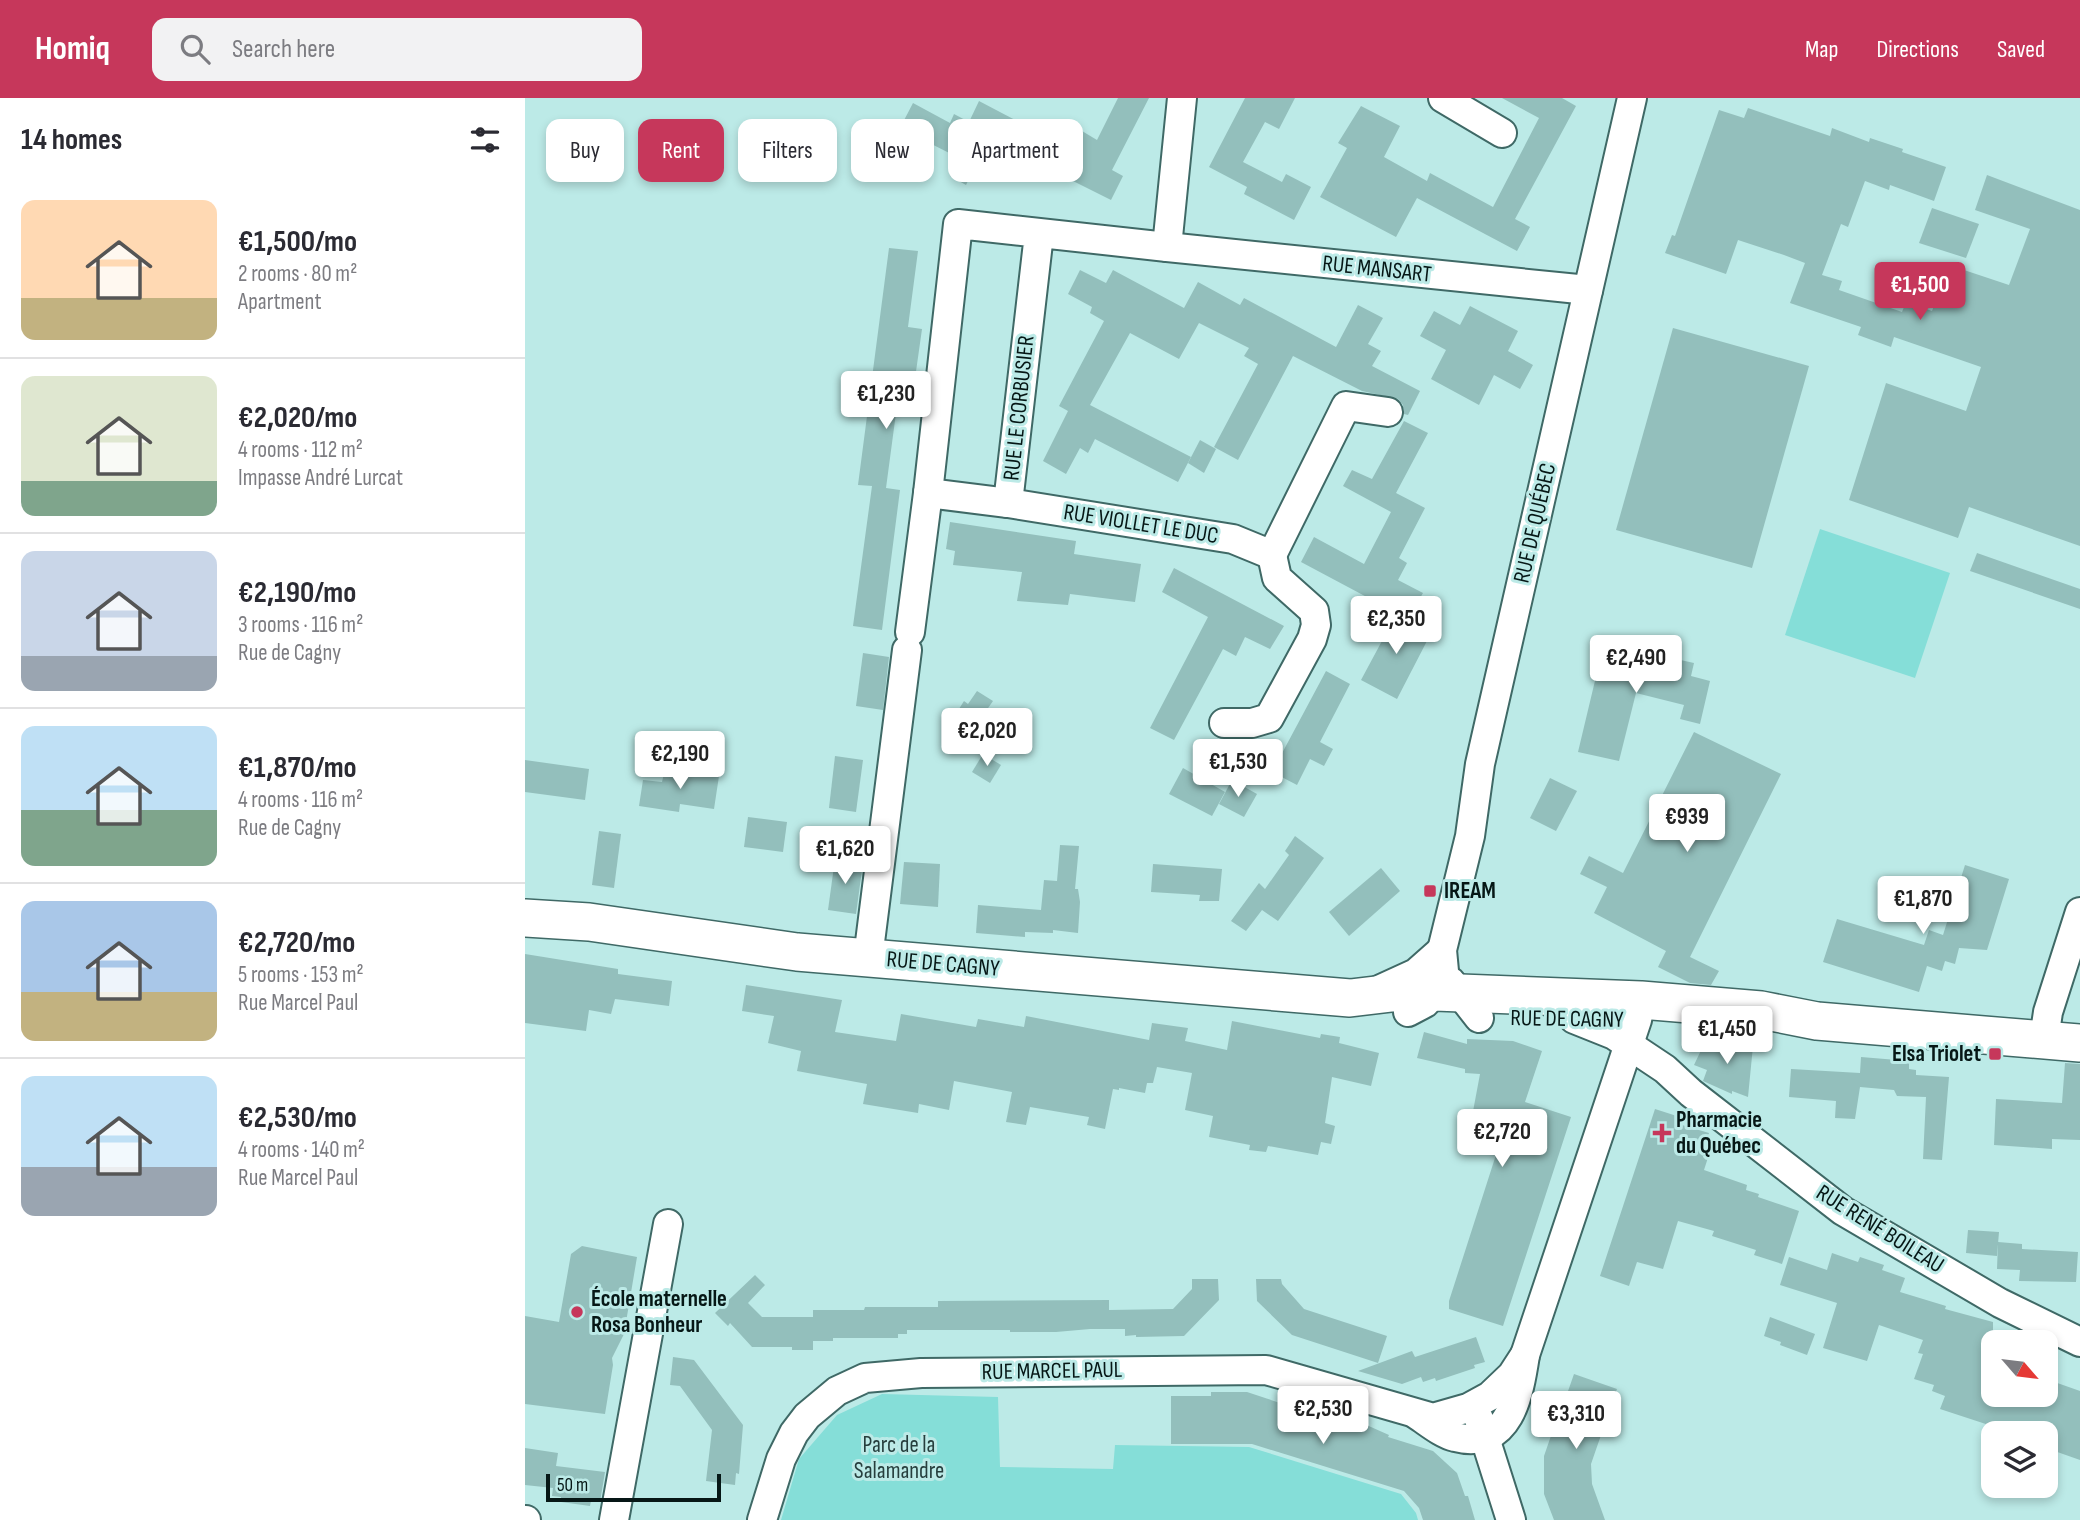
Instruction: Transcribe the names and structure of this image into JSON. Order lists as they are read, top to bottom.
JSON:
{
  "streets": {
    "main road": ["RUE DE CAGNY"],
    "street": [
      "RUE MANSART",
      "RUE LE CORBUSIER",
      "RUE DE QUÉBEC",
      "RUE VIOLLET LE DUC",
      "RUE RENÉ BOILEAU",
      "RUE MARCEL PAUL"
    ]
  },
  "crossings": [
    ["RUE MANSART", "RUE DE QUÉBEC"],
    ["RUE LE CORBUSIER", "RUE VIOLLET LE DUC"],
    ["RUE DE QUÉBEC", "RUE DE CAGNY"],
    ["RUE DE CAGNY", "RUE RENÉ BOILEAU"],
    ["RUE DE CAGNY", "RUE MARCEL PAUL"],
    ["RUE RENÉ BOILEAU", "RUE MARCEL PAUL"]
  ],
  "parks": ["Parc de la Salamandre"],
  "places": {
    "transit": ["IREAM", "Elsa Triolet"],
    "health": ["Pharmacie du Québec"],
    "other": ["École maternelle Rosa Bonheur"]
  },
  "scale_bar": "50 m",
  "north": "bottom right",
  "page": {
    "header": "Homiq",
    "search": "Search here",
    "nav": ["Map", "Directions", "Saved"],
    "heading": "14 homes",
    "chip": [
      "Buy",
      "Rent",
      "Filters",
      "New",
      "Apartment"
    ],
    "list": [
      {
        "name": "€1,500/mo",
        "note": "2 rooms · 80 m² · Apartment"
      },
      {
        "name": "€2,020/mo",
        "note": "4 rooms · 112 m² · Impasse André Lurcat"
      },
      {
        "name": "€2,190/mo",
        "note": "3 rooms · 116 m² · Rue de Cagny"
      },
      {
        "name": "€1,870/mo",
        "note": "4 rooms · 116 m² · Rue de Cagny"
      },
      {
        "name": "€2,720/mo",
        "note": "5 rooms · 153 m² · Rue Marcel Paul"
      },
      {
        "name": "€2,530/mo",
        "note": "4 rooms · 140 m² · Rue Marcel Paul"
      }
    ],
    "price": [
      "€1,500",
      "€1,230",
      "€2,350",
      "€2,490",
      "€2,020",
      "€2,190",
      "€1,530",
      "€939",
      "€1,620",
      "€1,870",
      "€1,450",
      "€2,720",
      "€2,530",
      "€3,310"
    ],
    "scale": "50 m"
  }
}
